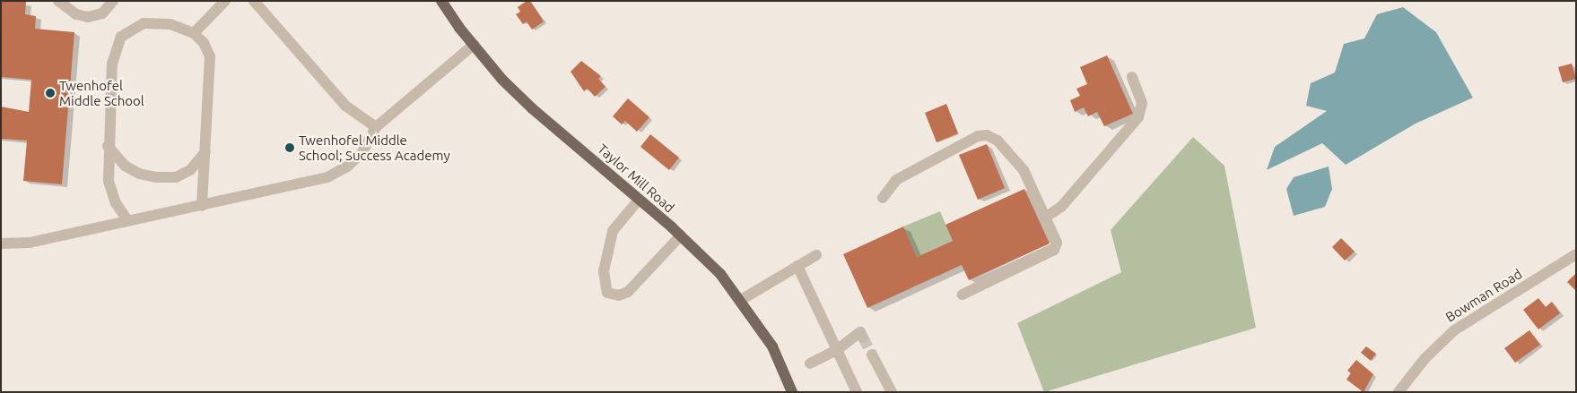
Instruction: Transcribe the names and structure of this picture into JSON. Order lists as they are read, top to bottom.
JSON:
{
  "streets": {
    "main road": ["Taylor Mill Road"],
    "street": ["Bowman Road"]
  },
  "places": ["Twenhofel Middle School", "Twenhofel Middle School; Success Academy"]
}
